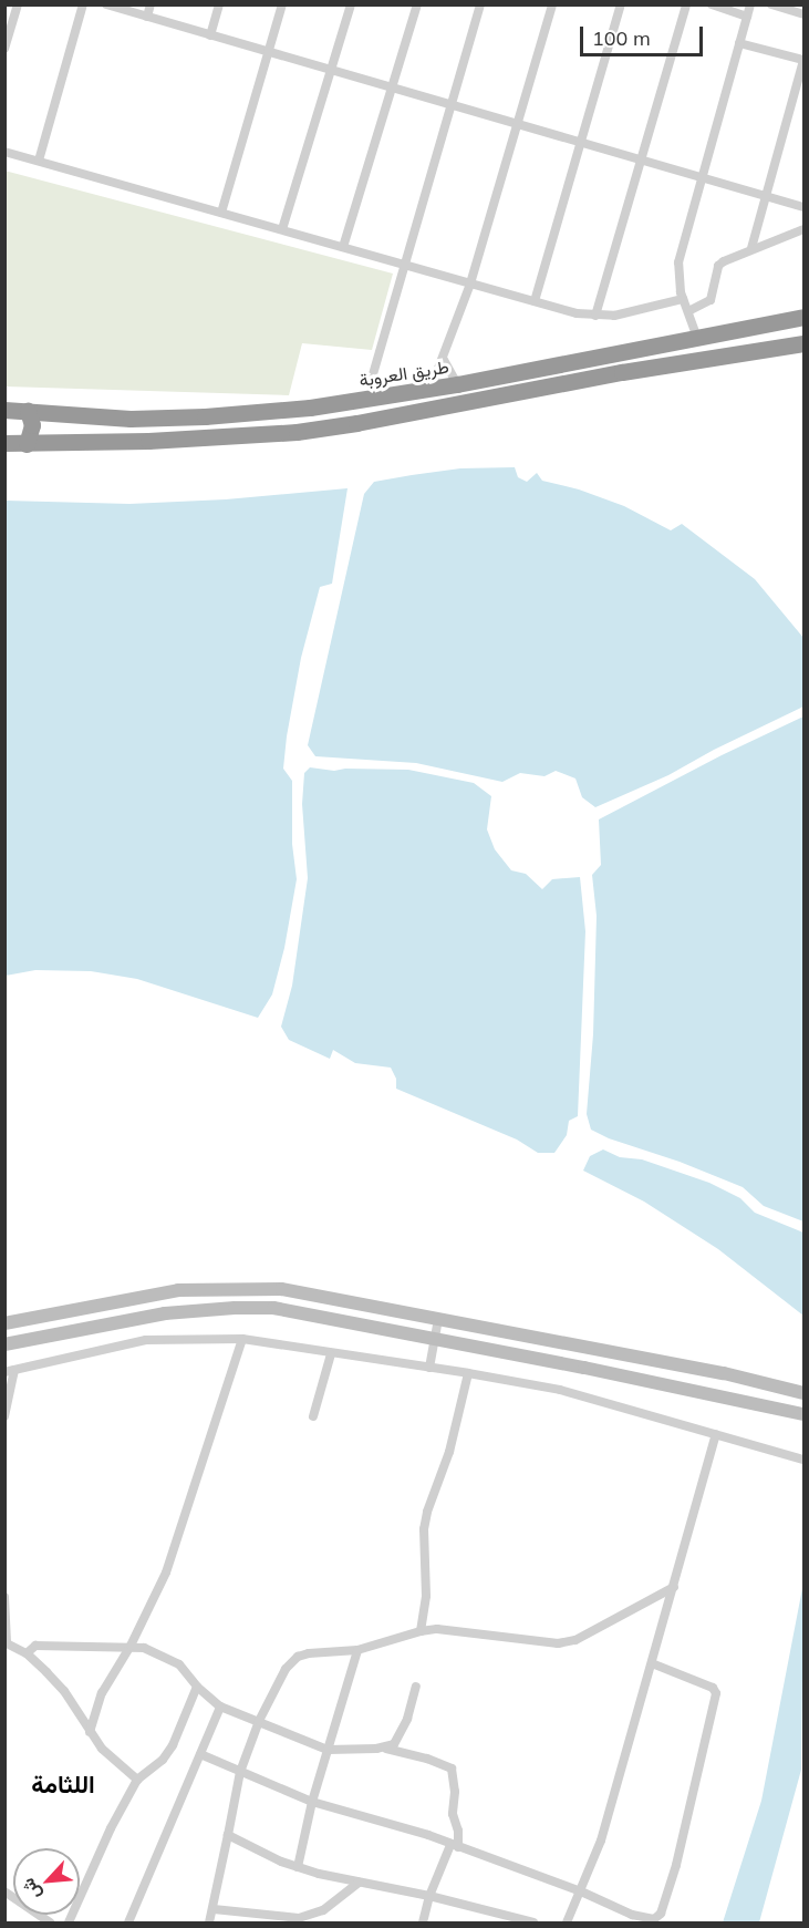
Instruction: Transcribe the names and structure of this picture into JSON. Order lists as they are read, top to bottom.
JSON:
{
  "streets": {
    "highway": ["طريق العروبة"]
  },
  "districts": ["اللثامة"],
  "scale_bar": "100 m",
  "north": "bottom left"
}
